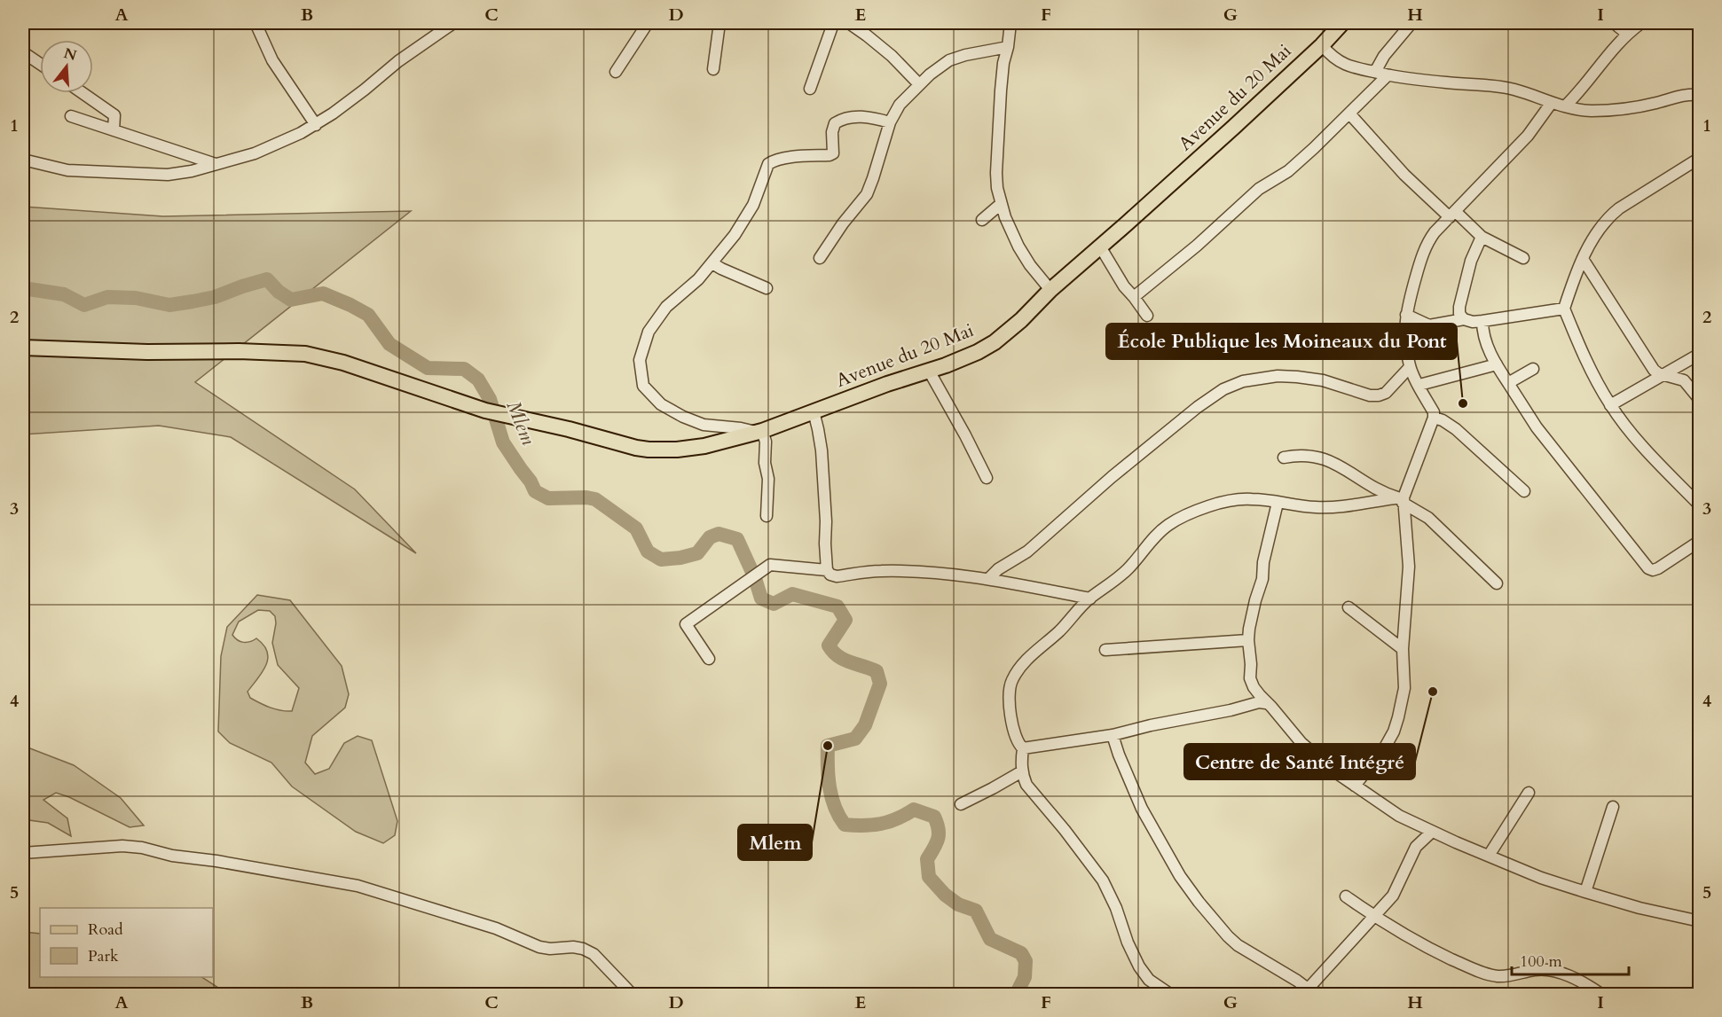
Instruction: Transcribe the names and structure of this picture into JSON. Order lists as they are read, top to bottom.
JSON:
{
  "streets": {
    "main road": ["Avenue du 20 Mai"]
  },
  "water": ["Mlem"],
  "places": ["École Publique les Moineaux du Pont", "Centre de Santé Intégré", "Mlem"],
  "legend": ["Road", "Park"],
  "scale_bar": "100 m",
  "north": "top",
  "grid": {
    "columns": [
      "A",
      "B",
      "C",
      "D",
      "E",
      "F",
      "G",
      "H",
      "I"
    ],
    "rows": [
      "1",
      "2",
      "3",
      "4",
      "5"
    ]
  }
}
